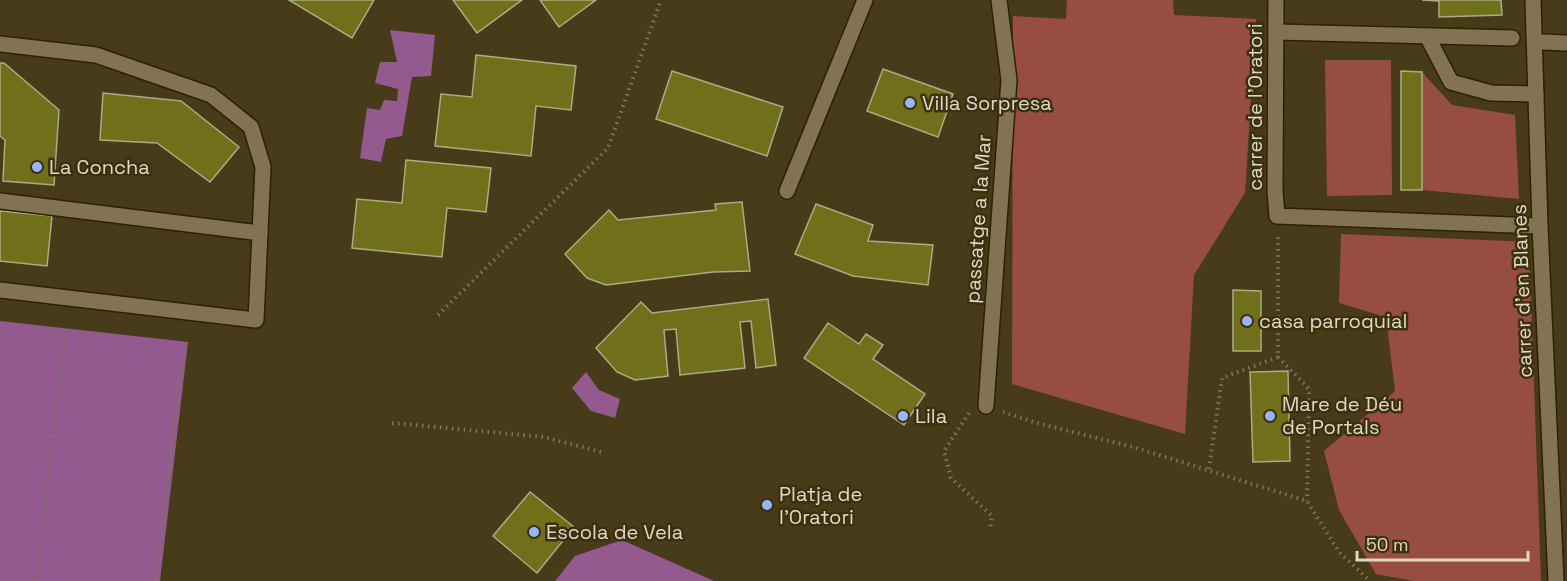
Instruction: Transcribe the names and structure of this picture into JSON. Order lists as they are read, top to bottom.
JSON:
{
  "streets": {
    "street": ["carrer de l'Oratori", "passatge a la Mar", "carrer d'en Blanes"]
  },
  "places": [
    "Villa Sorpresa",
    "La Concha",
    "casa parroquial",
    "Lila",
    "Mare de Déu de Portals",
    "Platja de l'Oratori",
    "Escola de Vela"
  ],
  "scale_bar": "50 m"
}
